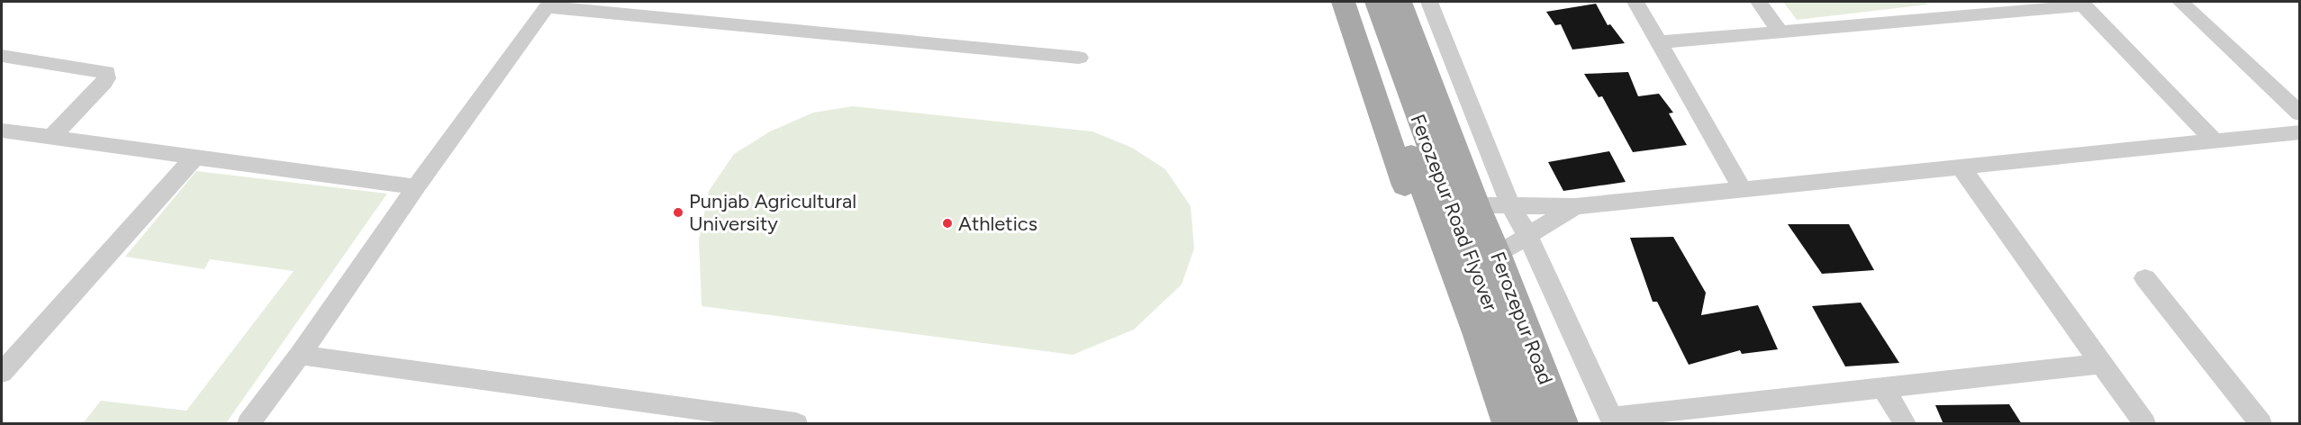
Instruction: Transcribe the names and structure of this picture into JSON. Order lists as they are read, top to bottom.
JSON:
{
  "streets": {
    "main road": ["Ferozepur Road Flyover", "Ferozepur Road"]
  },
  "places": ["Punjab Agricultural University", "Athletics"]
}
